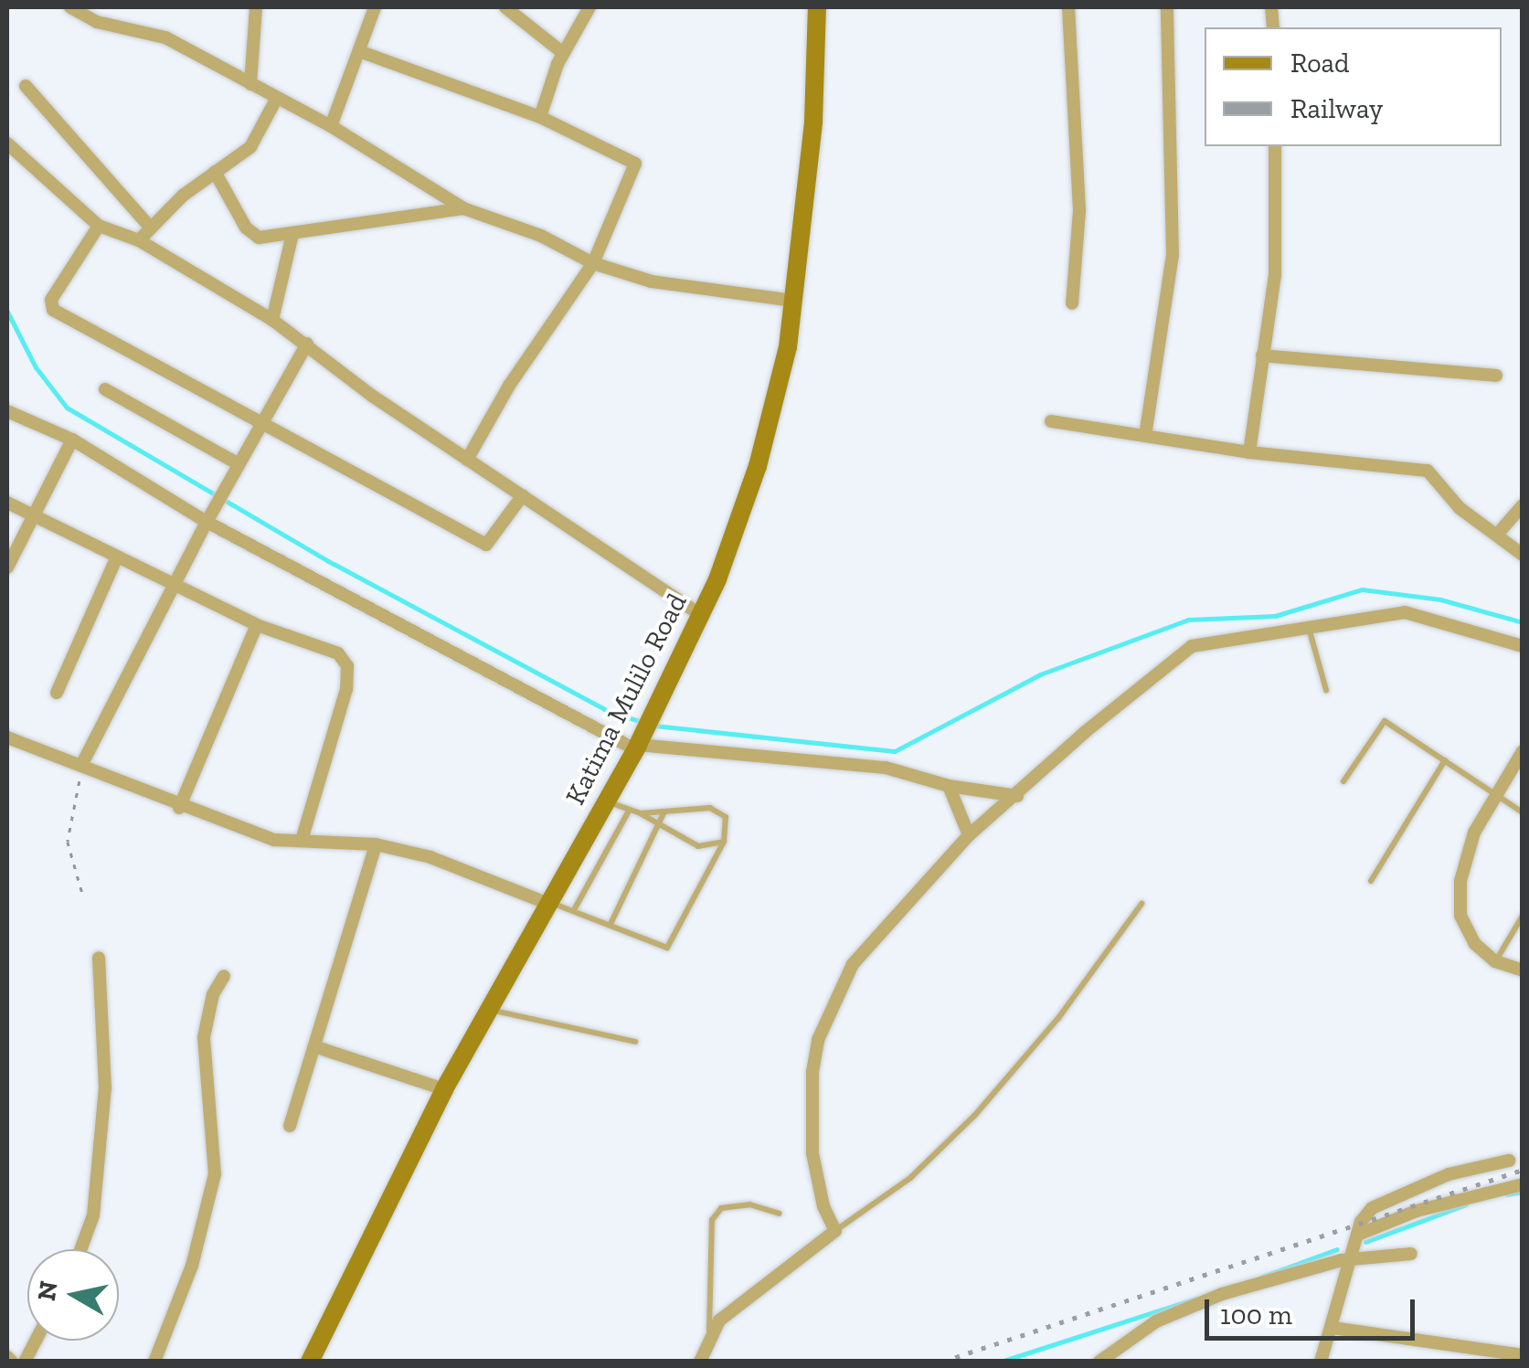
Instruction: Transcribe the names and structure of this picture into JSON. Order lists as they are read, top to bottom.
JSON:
{
  "streets": {
    "main road": ["Katima Mulilo Road"]
  },
  "legend": ["Road", "Railway"],
  "scale_bar": "100 m",
  "north": "left"
}
